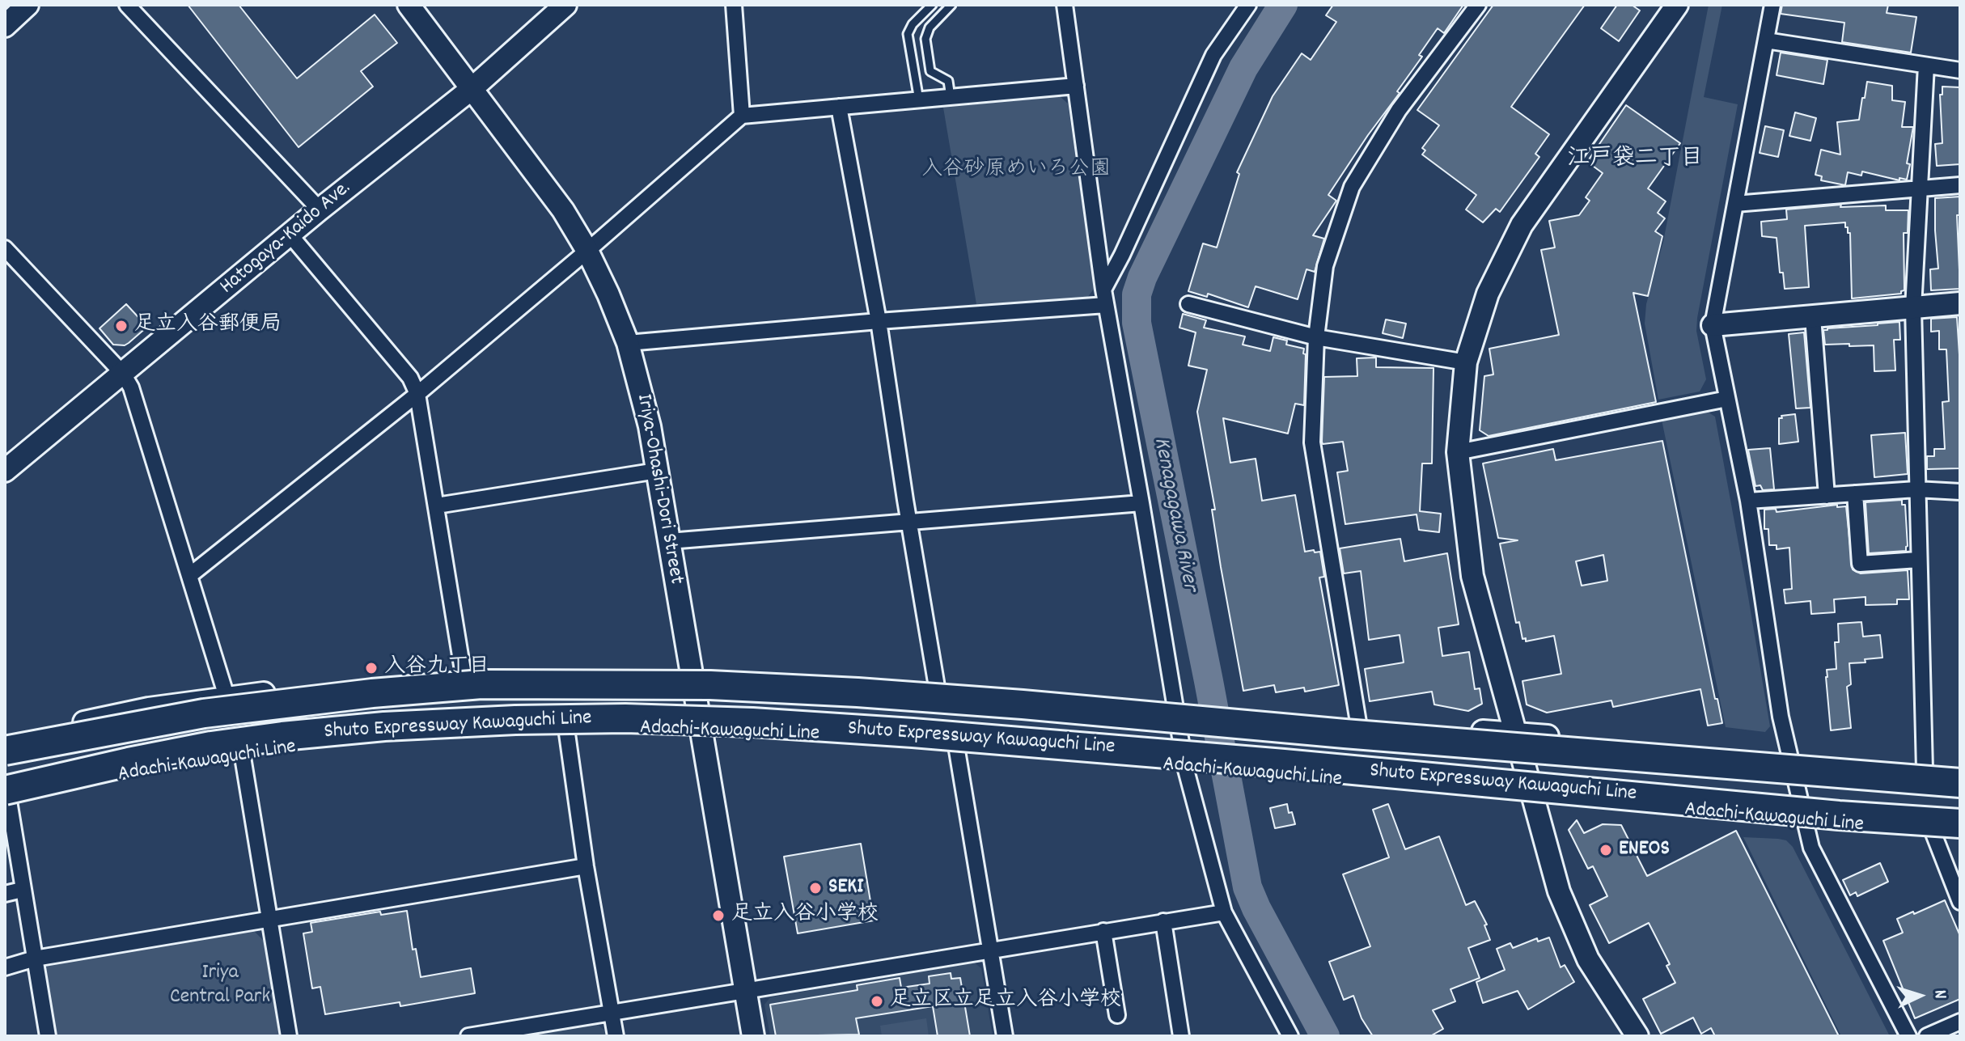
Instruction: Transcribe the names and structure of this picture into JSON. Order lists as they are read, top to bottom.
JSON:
{
  "streets": {
    "highway": ["Shuto Expressway Kawaguchi Line"],
    "main road": ["Hatogaya-Kaido Ave.", "Iriya-Ohashi-Dori Street", "Adachi-Kawaguchi Line"]
  },
  "crossings": [
    ["Hatogaya-Kaido Ave.", "Iriya-Ohashi-Dori Street"],
    ["Iriya-Ohashi-Dori Street", "Adachi-Kawaguchi Line"],
    ["Shuto Expressway Kawaguchi Line", "Adachi-Kawaguchi Line"]
  ],
  "districts": ["江戸袋二丁目"],
  "water": ["Kenagagawa River"],
  "parks": ["入谷砂原めいろ公園", "Iriya Central Park"],
  "places": [
    "足立入谷郵便局",
    "入谷九丁目",
    "ENEOS",
    "SEKI",
    "足立入谷小学校",
    "足立区立足立入谷小学校"
  ],
  "north": "right"
}
